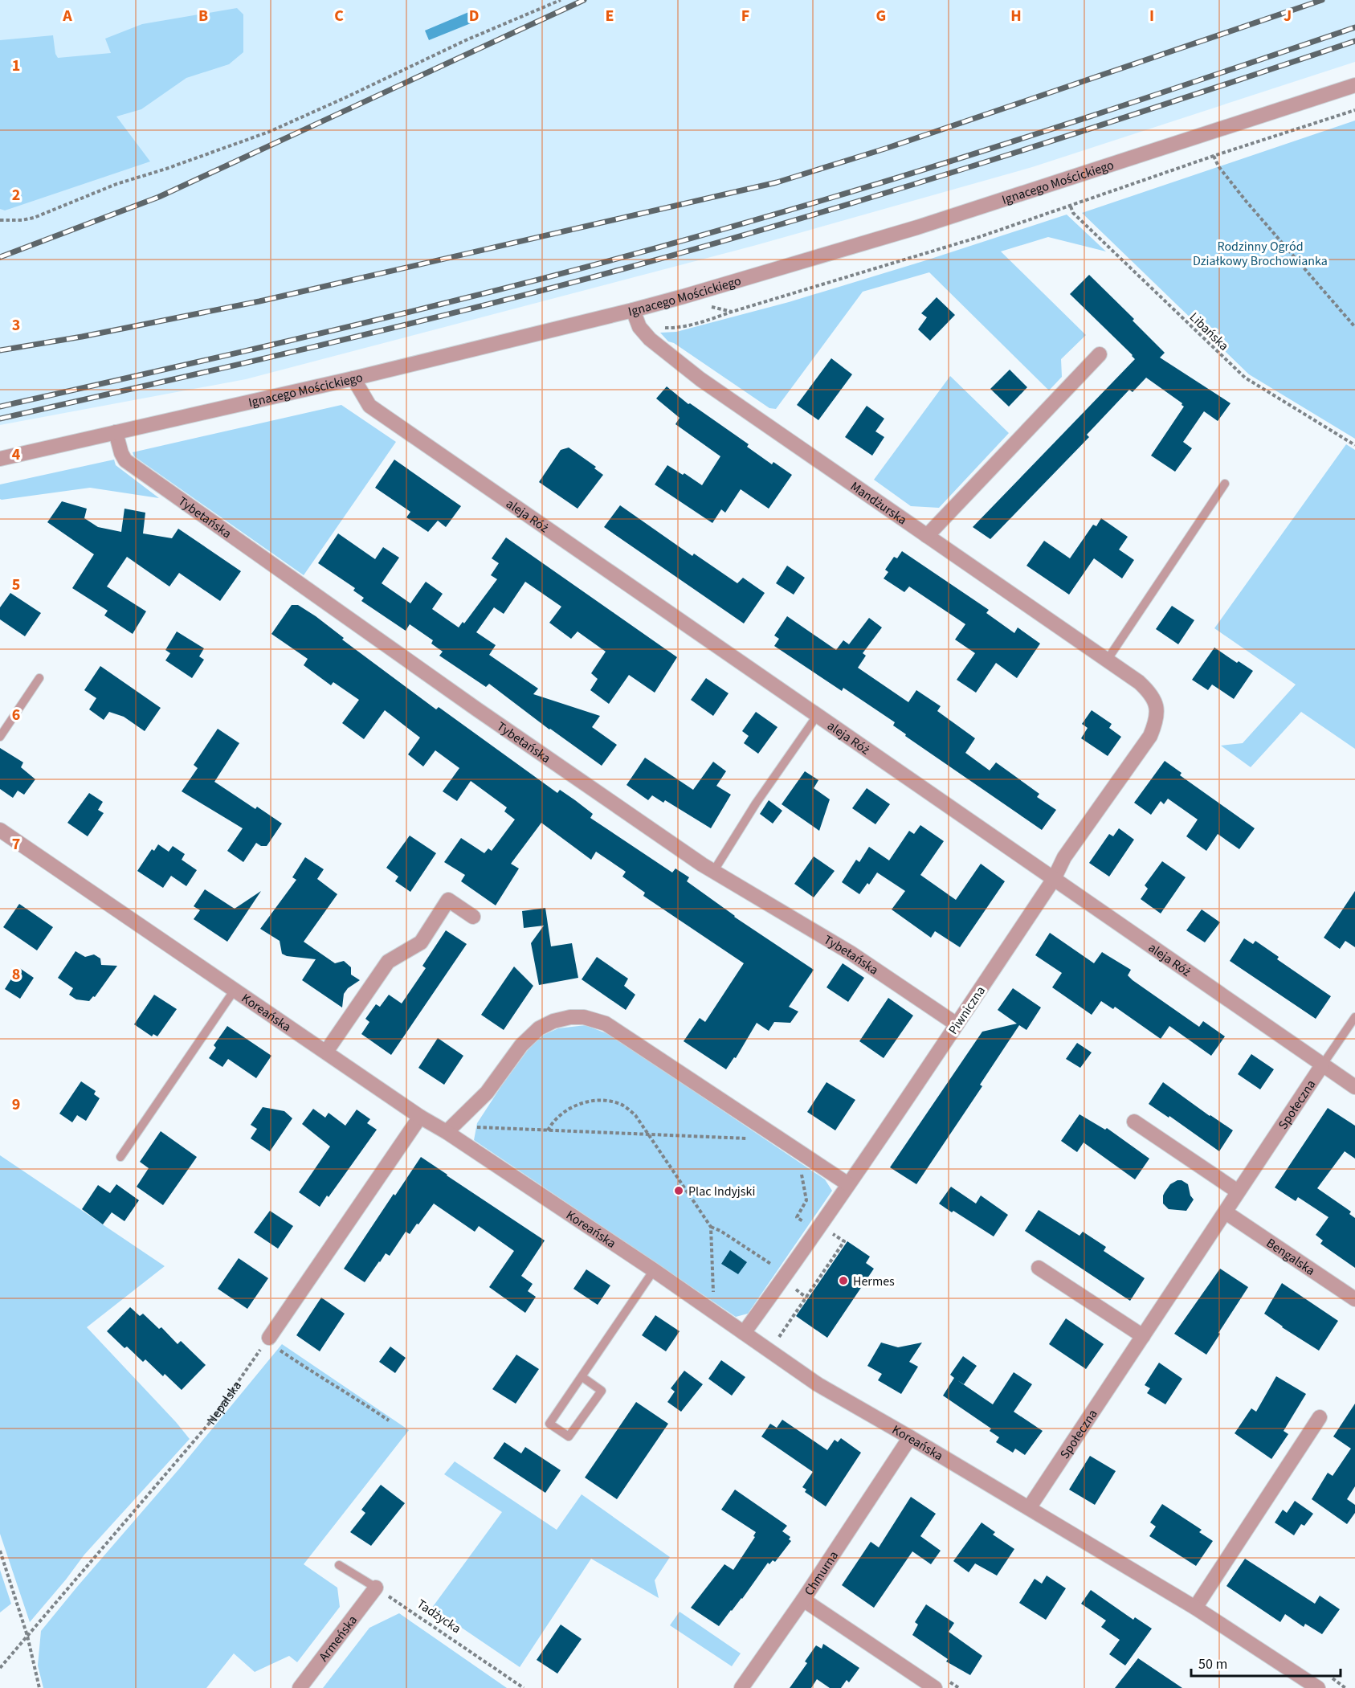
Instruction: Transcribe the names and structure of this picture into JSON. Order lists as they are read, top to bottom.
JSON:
{
  "streets": {
    "street": [
      "Ignacego Mościckiego",
      "Mandżurska",
      "aleja Róż",
      "Tybetańska",
      "Piwniczna",
      "Koreańska",
      "Społeczna",
      "Bengalska",
      "Chmurna",
      "Armeńska"
    ],
    "path": ["Libańska", "Nepalska", "Tadżycka"]
  },
  "crossings": [
    ["Ignacego Mościckiego", "Mandżurska"],
    ["Ignacego Mościckiego", "aleja Róż"],
    ["Ignacego Mościckiego", "Tybetańska"],
    ["Mandżurska", "Piwniczna"],
    ["aleja Róż", "Piwniczna"],
    ["aleja Róż", "Społeczna"],
    ["Tybetańska", "Piwniczna"],
    ["Piwniczna", "Koreańska"],
    ["Koreańska", "Społeczna"],
    ["Koreańska", "Chmurna"],
    ["Społeczna", "Bengalska"],
    ["Tadżycka", "Armeńska"]
  ],
  "parks": ["Rodzinny Ogród Działkowy Brochowianka"],
  "places": ["Plac Indyjski", "Hermes"],
  "scale_bar": "50 m",
  "grid": {
    "columns": [
      "A",
      "B",
      "C",
      "D",
      "E",
      "F",
      "G",
      "H",
      "I",
      "J"
    ],
    "rows": [
      "1",
      "2",
      "3",
      "4",
      "5",
      "6",
      "7",
      "8",
      "9"
    ]
  }
}
